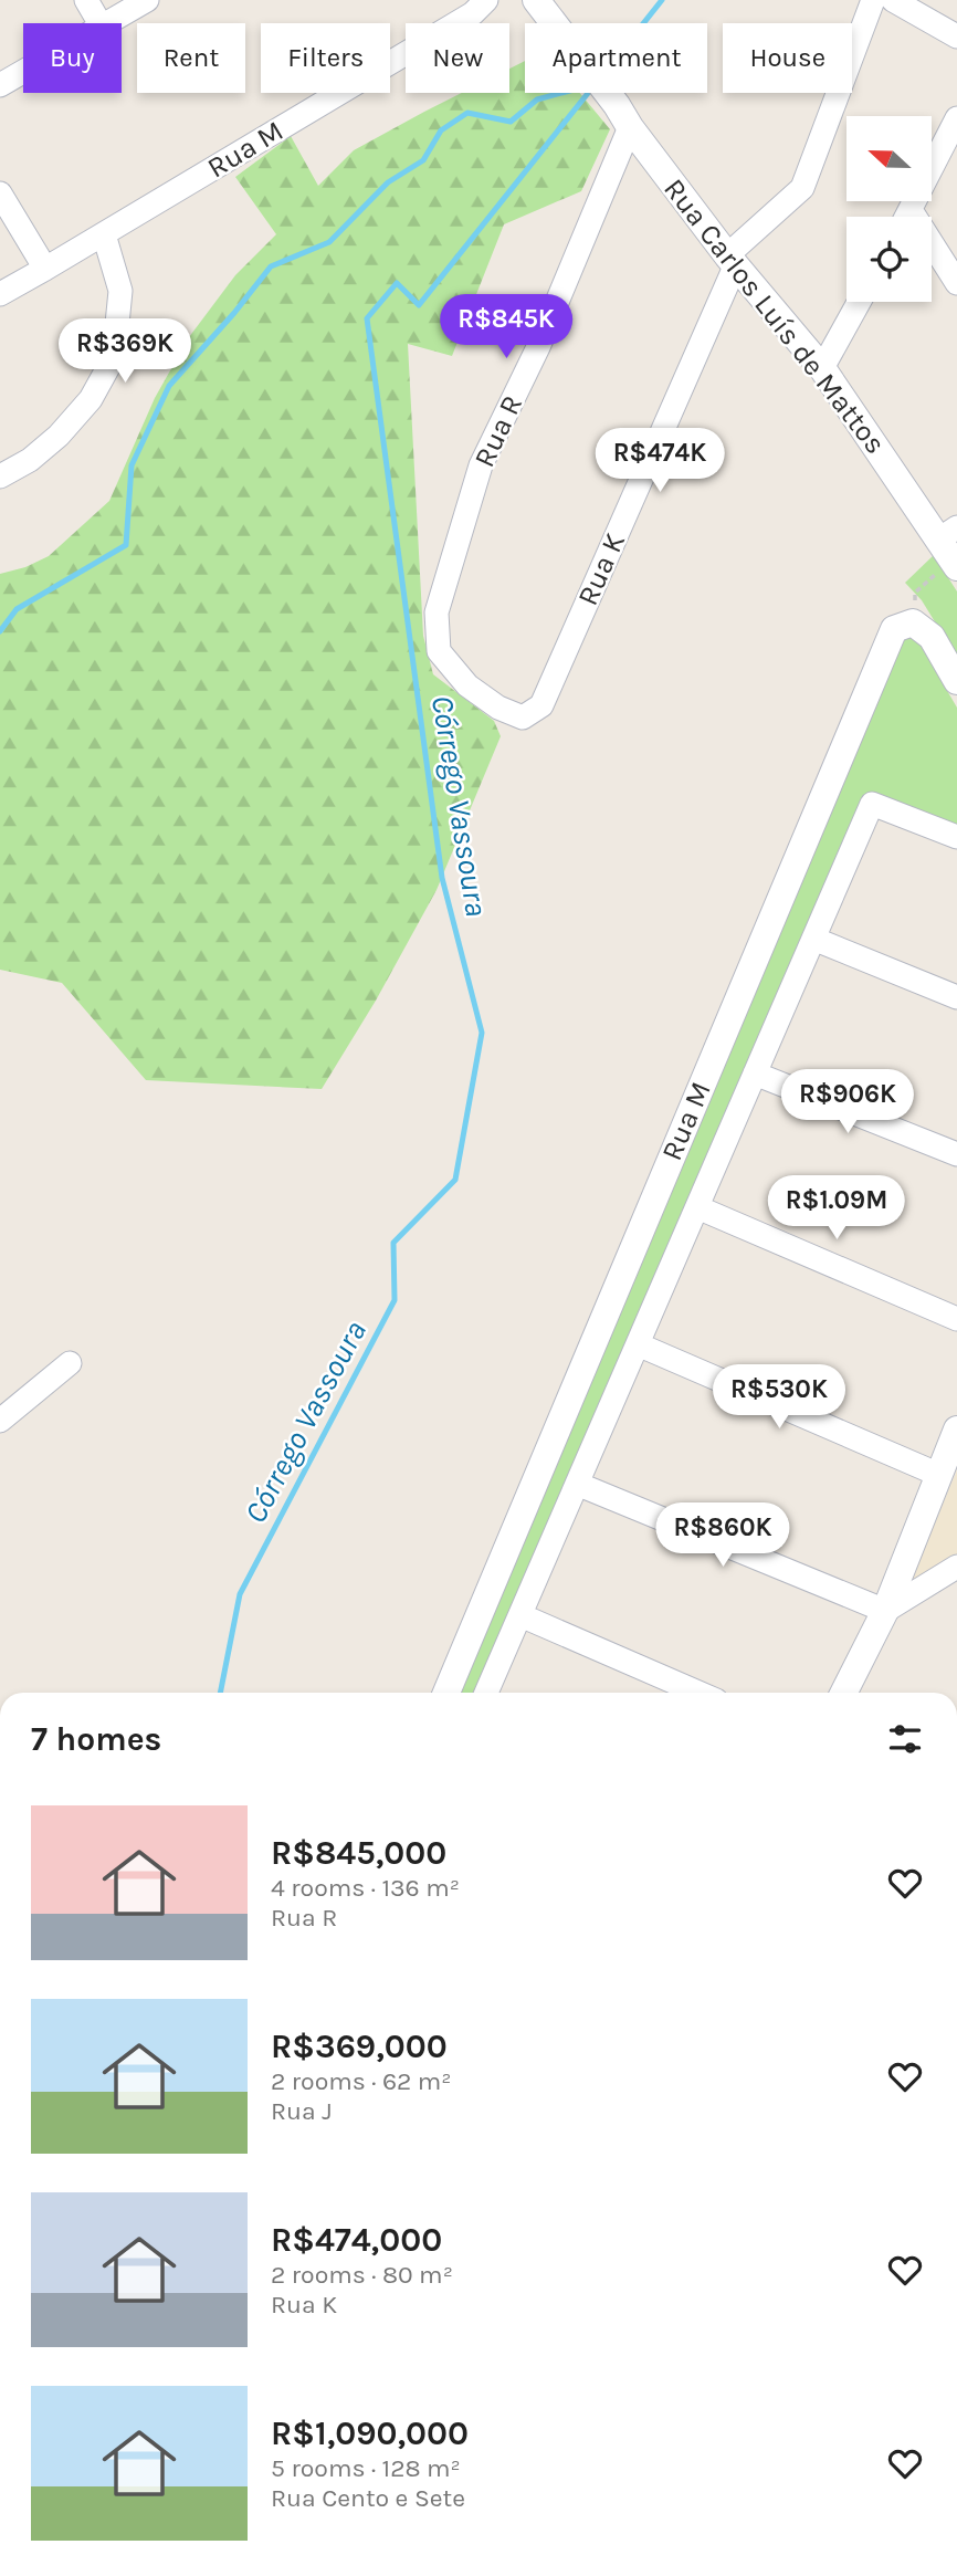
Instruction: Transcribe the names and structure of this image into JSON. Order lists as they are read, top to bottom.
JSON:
{
  "streets": {
    "street": [
      "Rua M",
      "Rua Carlos Luís de Mattos",
      "Rua R",
      "Rua K"
    ]
  },
  "crossings": [
    ["Rua Carlos Luís de Mattos", "Rua R"],
    ["Rua Carlos Luís de Mattos", "Rua K"],
    ["Rua R", "Rua K"]
  ],
  "water": ["Córrego Vassoura"],
  "north": "left",
  "page": {
    "chip": [
      "Buy",
      "Rent",
      "Filters",
      "New",
      "Apartment",
      "House"
    ],
    "price": [
      "R$845K",
      "R$369K",
      "R$474K",
      "R$906K",
      "R$1.09M",
      "R$530K",
      "R$860K"
    ],
    "heading": "7 homes",
    "list": [
      {
        "name": "R$845,000",
        "note": "4 rooms · 136 m² · Rua R"
      },
      {
        "name": "R$369,000",
        "note": "2 rooms · 62 m² · Rua J"
      },
      {
        "name": "R$474,000",
        "note": "2 rooms · 80 m² · Rua K"
      },
      {
        "name": "R$1,090,000",
        "note": "5 rooms · 128 m² · Rua Cento e Sete"
      }
    ]
  }
}
